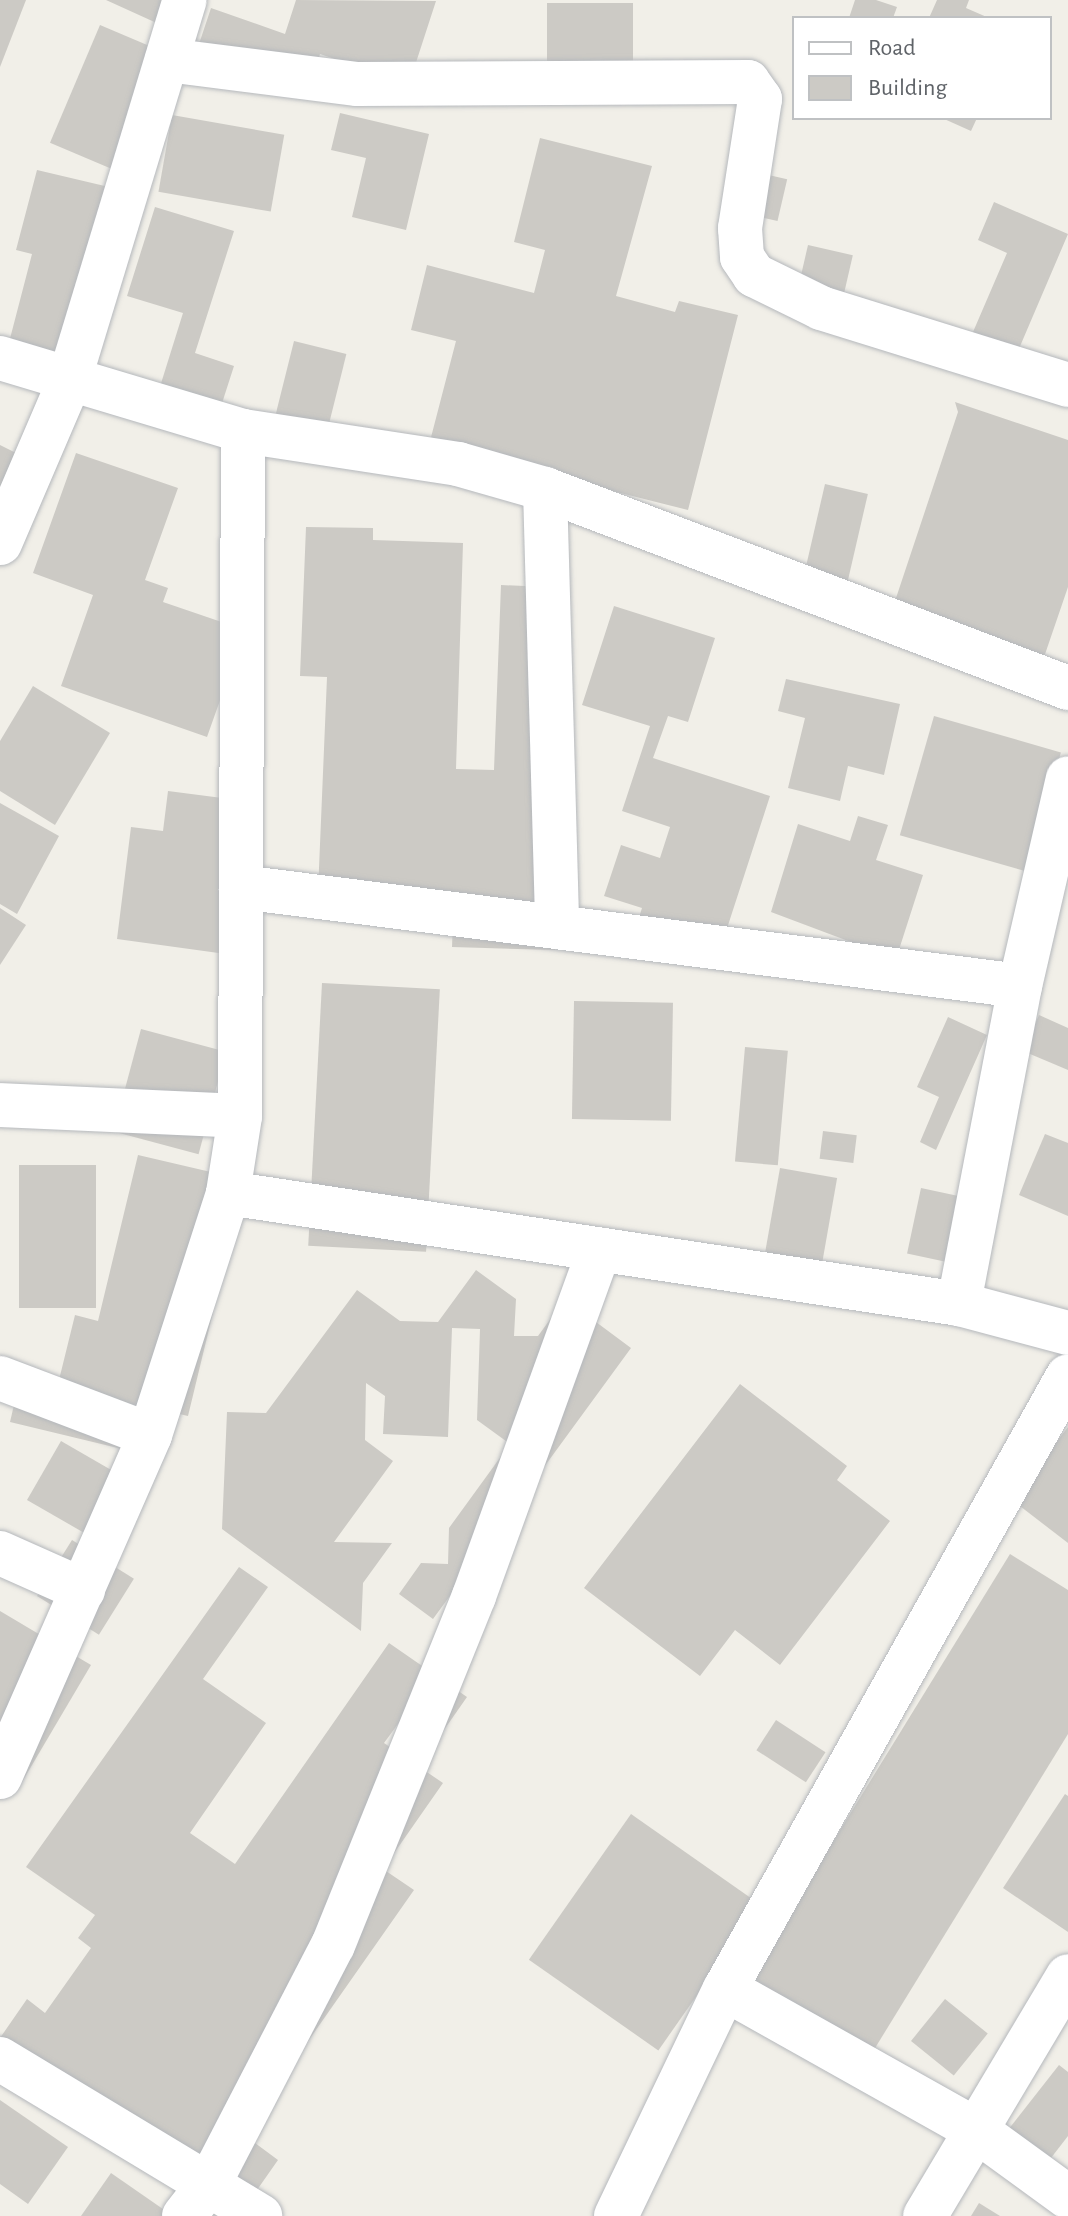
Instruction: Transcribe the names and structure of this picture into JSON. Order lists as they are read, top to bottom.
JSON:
{
  "legend": ["Road", "Building"]
}
